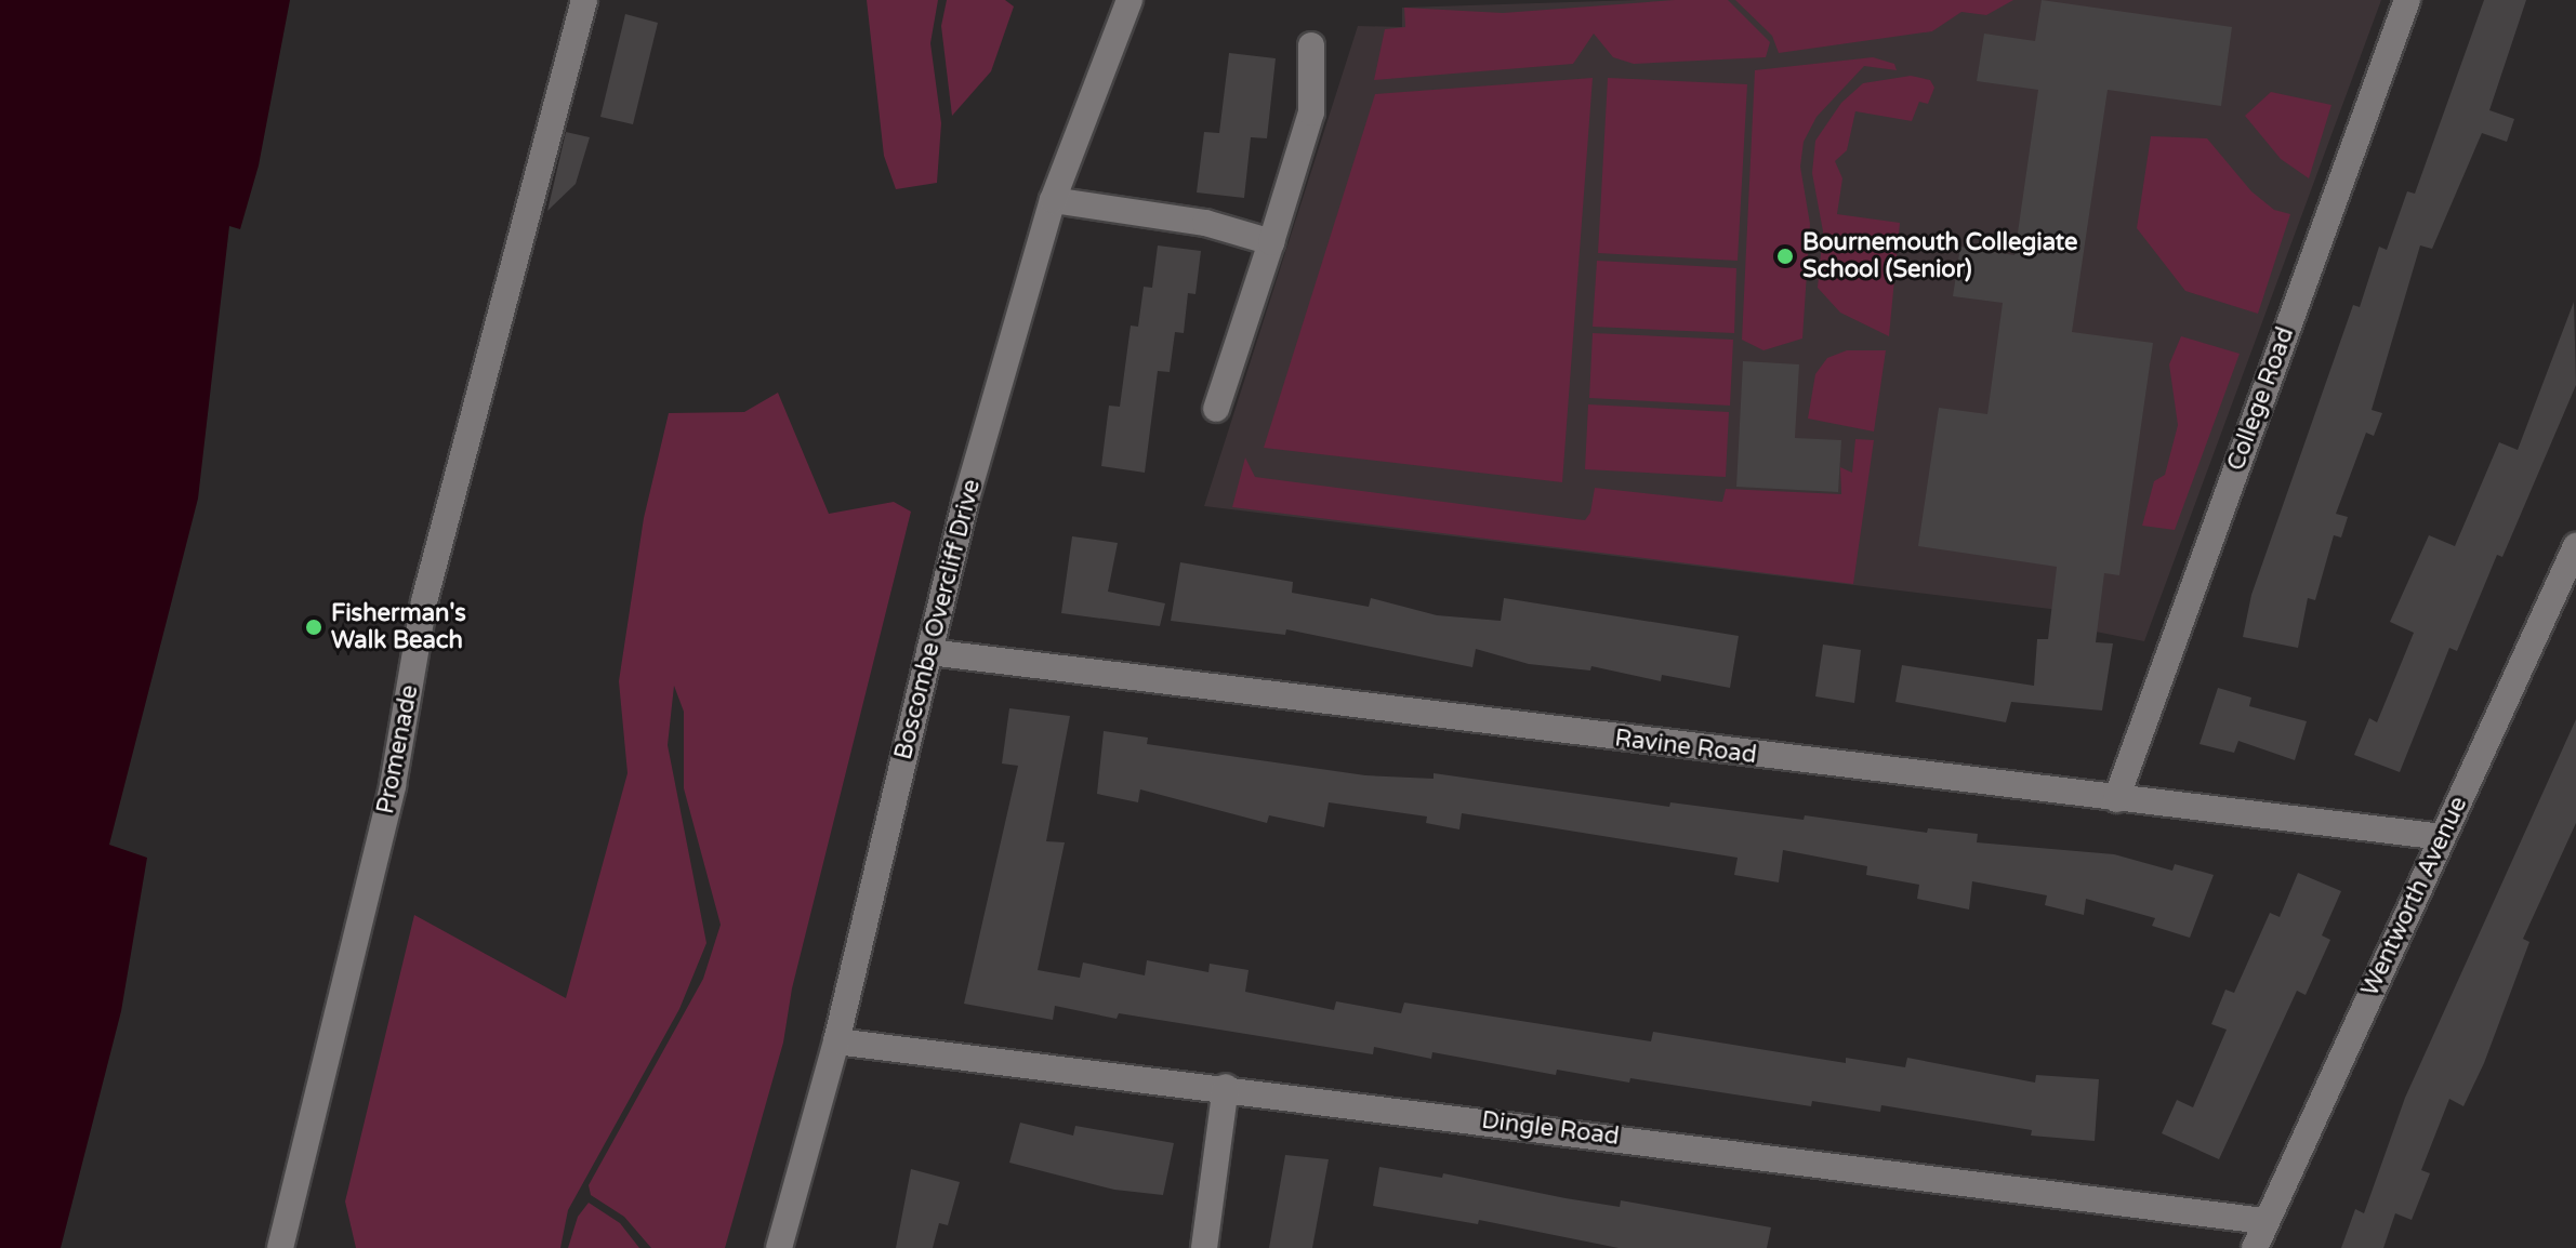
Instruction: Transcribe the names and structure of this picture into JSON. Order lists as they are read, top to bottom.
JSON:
{
  "streets": {
    "street": [
      "College Road",
      "Boscombe Overcliff Drive",
      "Ravine Road",
      "Promenade",
      "Wentworth Avenue",
      "Dingle Road"
    ]
  },
  "crossings": [
    ["College Road", "Ravine Road"],
    ["Boscombe Overcliff Drive", "Ravine Road"],
    ["Boscombe Overcliff Drive", "Dingle Road"],
    ["Ravine Road", "Wentworth Avenue"],
    ["Wentworth Avenue", "Dingle Road"]
  ],
  "places": ["Bournemouth Collegiate School (Senior)", "Fisherman's Walk Beach"]
}
